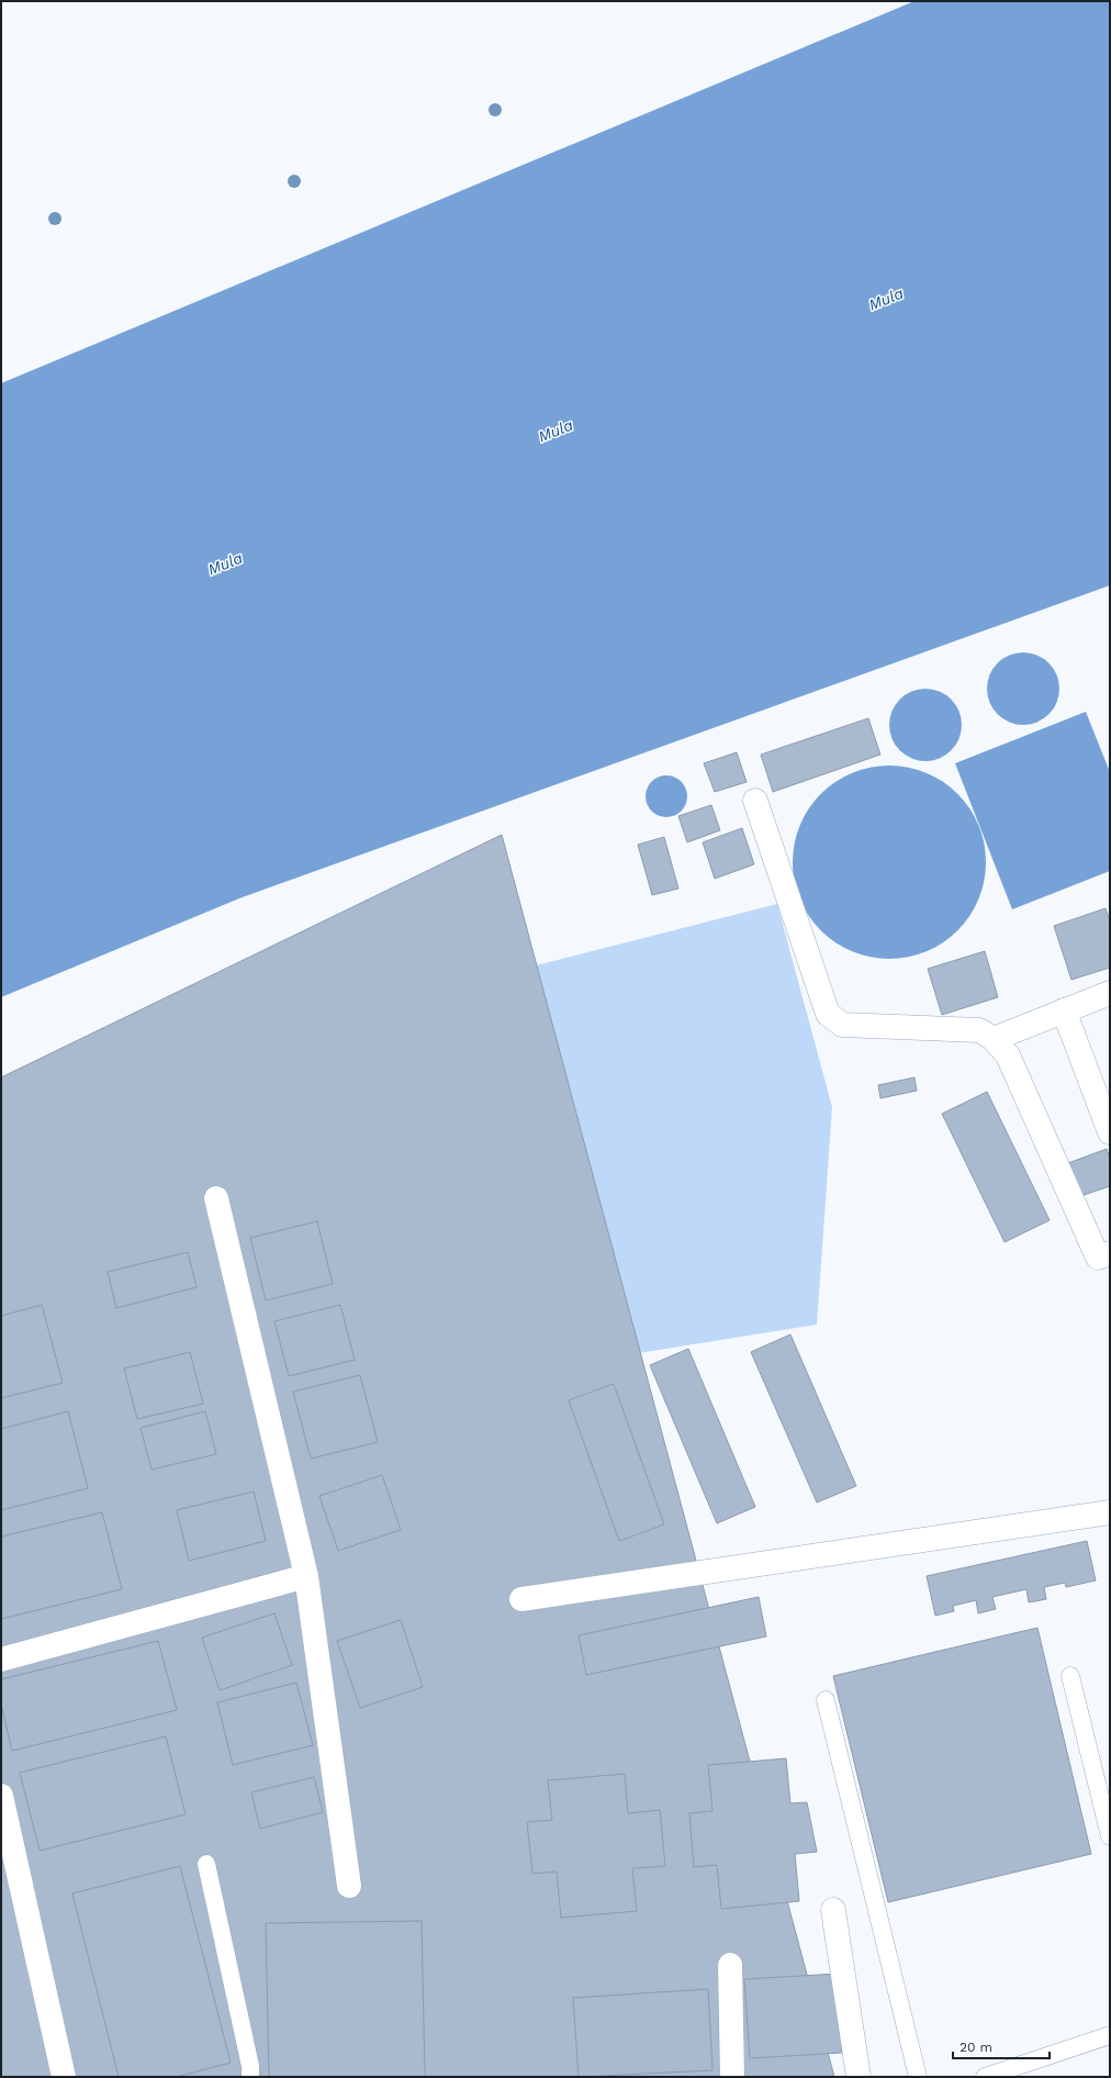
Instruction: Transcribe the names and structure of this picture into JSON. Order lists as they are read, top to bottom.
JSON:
{
  "water": ["Mula"],
  "scale_bar": "20 m"
}
